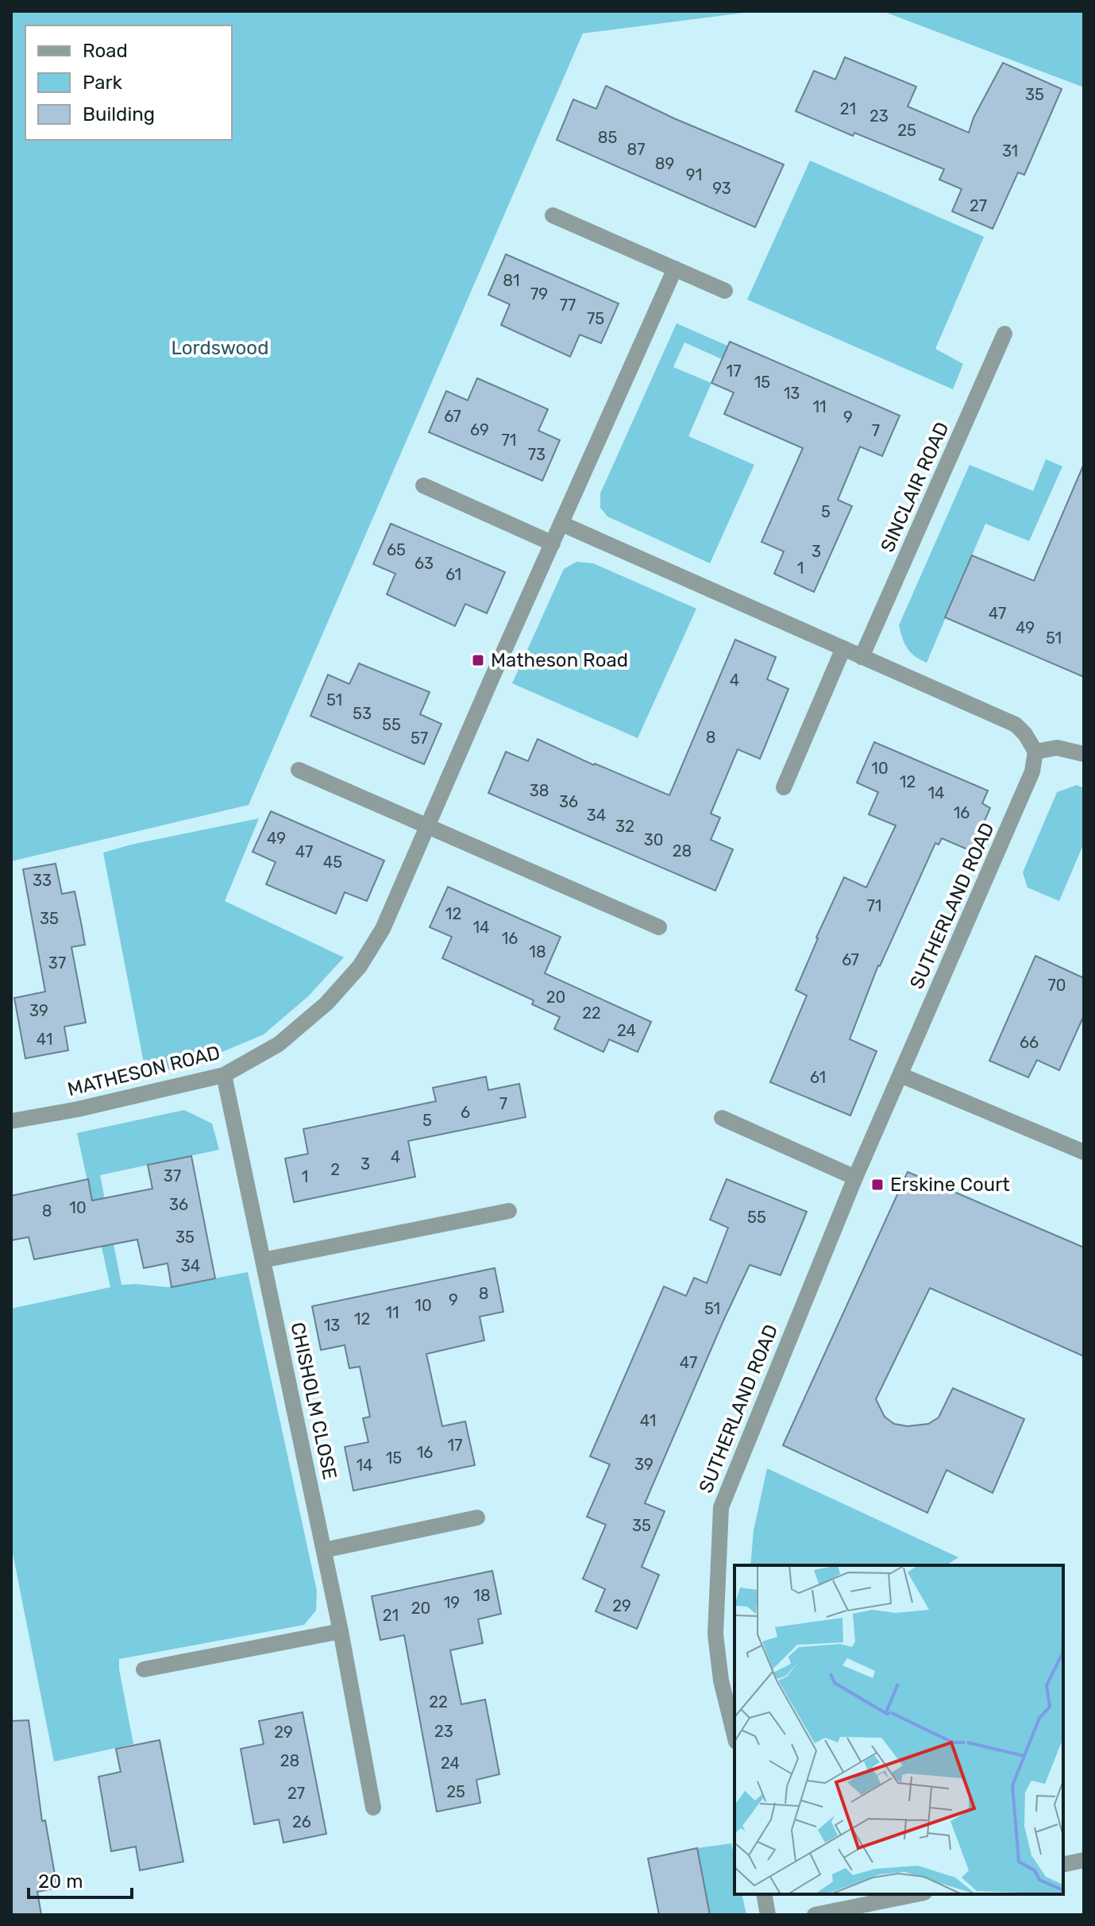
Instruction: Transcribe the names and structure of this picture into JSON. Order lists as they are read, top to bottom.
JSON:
{
  "streets": {
    "street": [
      "SINCLAIR ROAD",
      "SUTHERLAND ROAD",
      "MATHESON ROAD",
      "CHISHOLM CLOSE"
    ]
  },
  "crossings": [
    ["MATHESON ROAD", "CHISHOLM CLOSE"]
  ],
  "parks": ["Lordswood"],
  "places": {
    "transit": ["Matheson Road", "Erskine Court"]
  },
  "house_numbers": [
    "35",
    "21",
    "23",
    "25",
    "85",
    "87",
    "31",
    "89",
    "91",
    "93",
    "27",
    "81",
    "79",
    "77",
    "75",
    "17",
    "15",
    "13",
    "11",
    "67",
    "9",
    "69",
    "7",
    "71",
    "73",
    "5",
    "65",
    "3",
    "63",
    "1",
    "61",
    "47",
    "49",
    "51",
    "4",
    "51",
    "53",
    "55",
    "8",
    "57",
    "10",
    "12",
    "38",
    "14",
    "36",
    "16",
    "34",
    "32",
    "49",
    "30",
    "28",
    "47",
    "45",
    "33",
    "71",
    "12",
    "35",
    "14",
    "16",
    "18",
    "67",
    "37",
    "70",
    "20",
    "39",
    "22",
    "24",
    "41",
    "66",
    "61",
    "7",
    "6",
    "5",
    "4",
    "3",
    "2",
    "37",
    "1",
    "36",
    "10",
    "8",
    "55",
    "35",
    "34",
    "8",
    "9",
    "10",
    "51",
    "11",
    "12",
    "13",
    "47",
    "41",
    "17",
    "16",
    "15",
    "39",
    "14",
    "35",
    "18",
    "19",
    "29",
    "20",
    "21",
    "22",
    "23",
    "29",
    "28",
    "24",
    "25",
    "27",
    "26"
  ],
  "legend": ["Road", "Park", "Building"],
  "scale_bar": "20 m"
}
